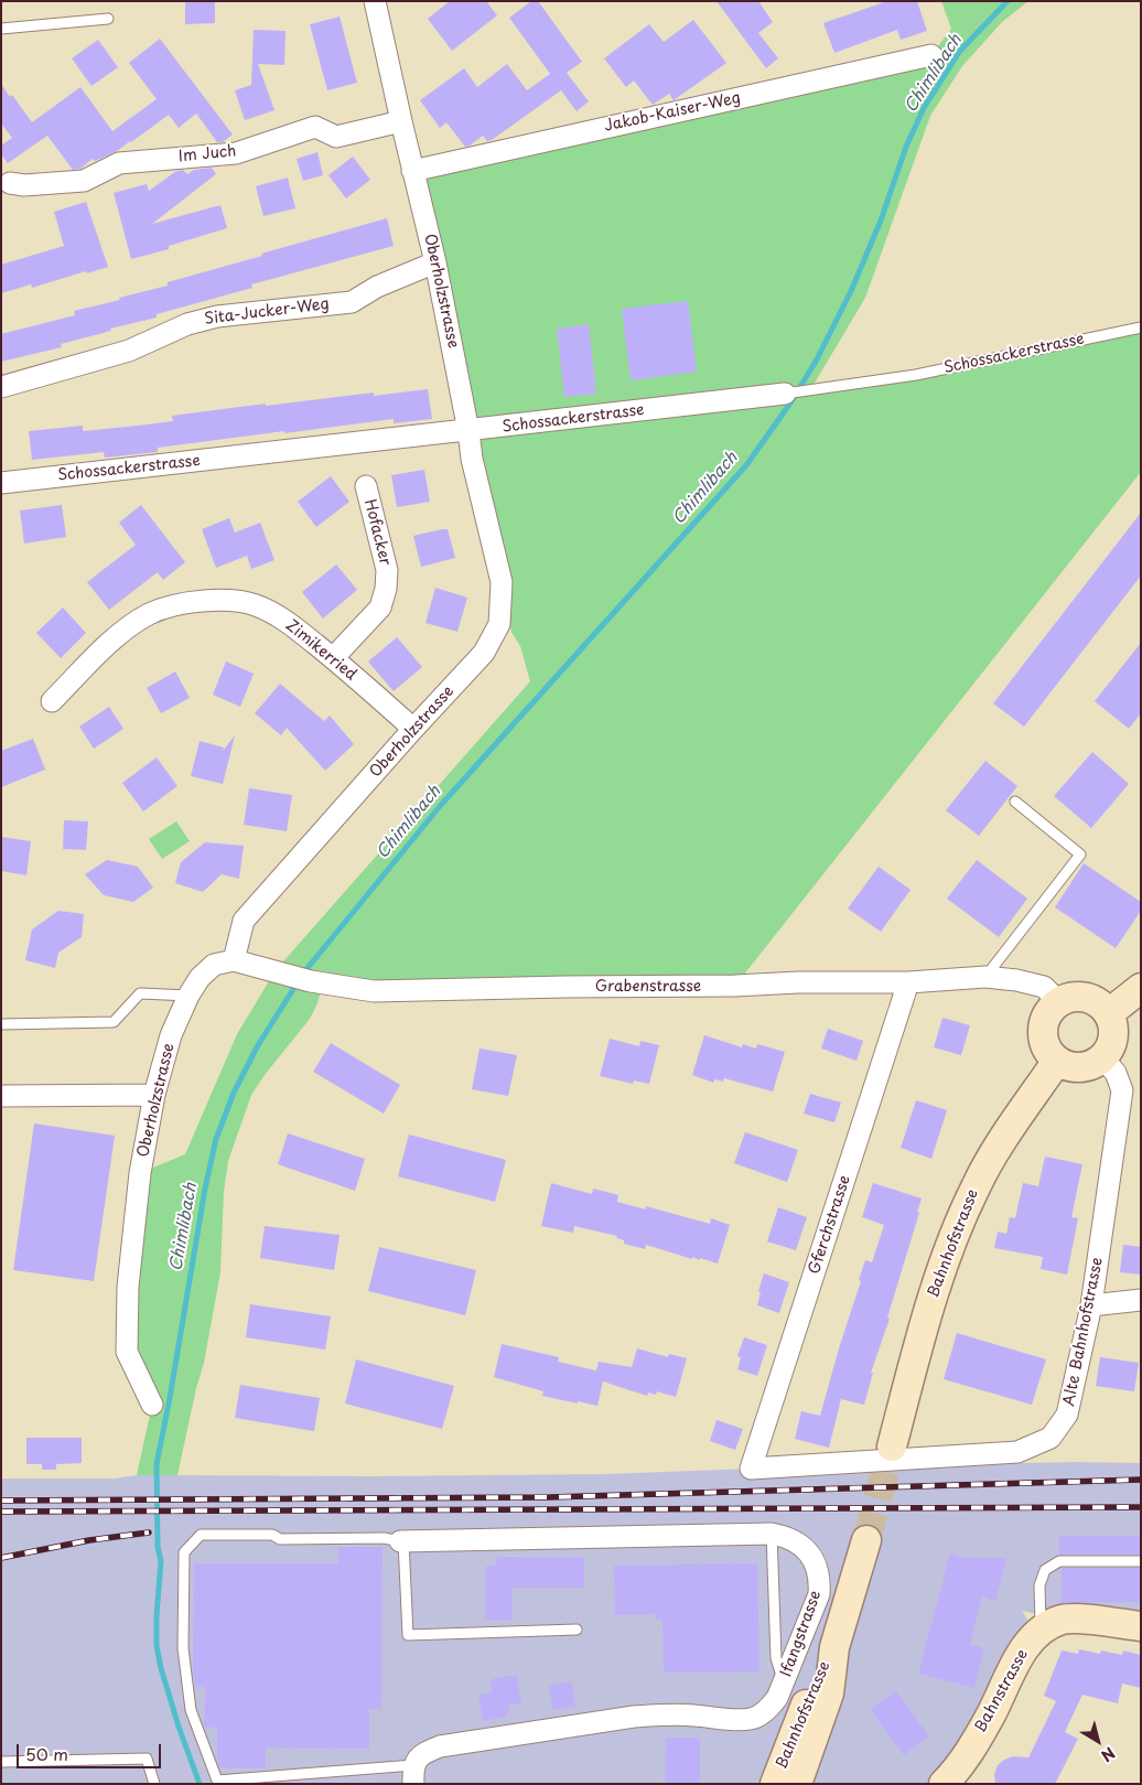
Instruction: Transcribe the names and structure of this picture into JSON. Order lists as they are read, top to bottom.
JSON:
{
  "streets": {
    "main road": ["Bahnhofstrasse", "Bahnstrasse"],
    "street": [
      "Jakob-Kaiser-Weg",
      "Im Juch",
      "Oberholzstrasse",
      "Sita-Jucker-Weg",
      "Schossackerstrasse",
      "Hofacker",
      "Zimikerried",
      "Grabenstrasse",
      "Gferchstrasse",
      "Alte Bahnhofstrasse",
      "Ifangstrasse"
    ]
  },
  "crossings": [
    ["Jakob-Kaiser-Weg", "Oberholzstrasse"],
    ["Im Juch", "Oberholzstrasse"],
    ["Oberholzstrasse", "Sita-Jucker-Weg"],
    ["Oberholzstrasse", "Schossackerstrasse"],
    ["Oberholzstrasse", "Zimikerried"],
    ["Oberholzstrasse", "Grabenstrasse"],
    ["Hofacker", "Zimikerried"],
    ["Grabenstrasse", "Gferchstrasse"],
    ["Grabenstrasse", "Bahnhofstrasse"],
    ["Grabenstrasse", "Alte Bahnhofstrasse"],
    ["Gferchstrasse", "Alte Bahnhofstrasse"],
    ["Bahnhofstrasse", "Alte Bahnhofstrasse"]
  ],
  "water": ["Chimlibach"],
  "scale_bar": "50 m",
  "north": "bottom right"
}
